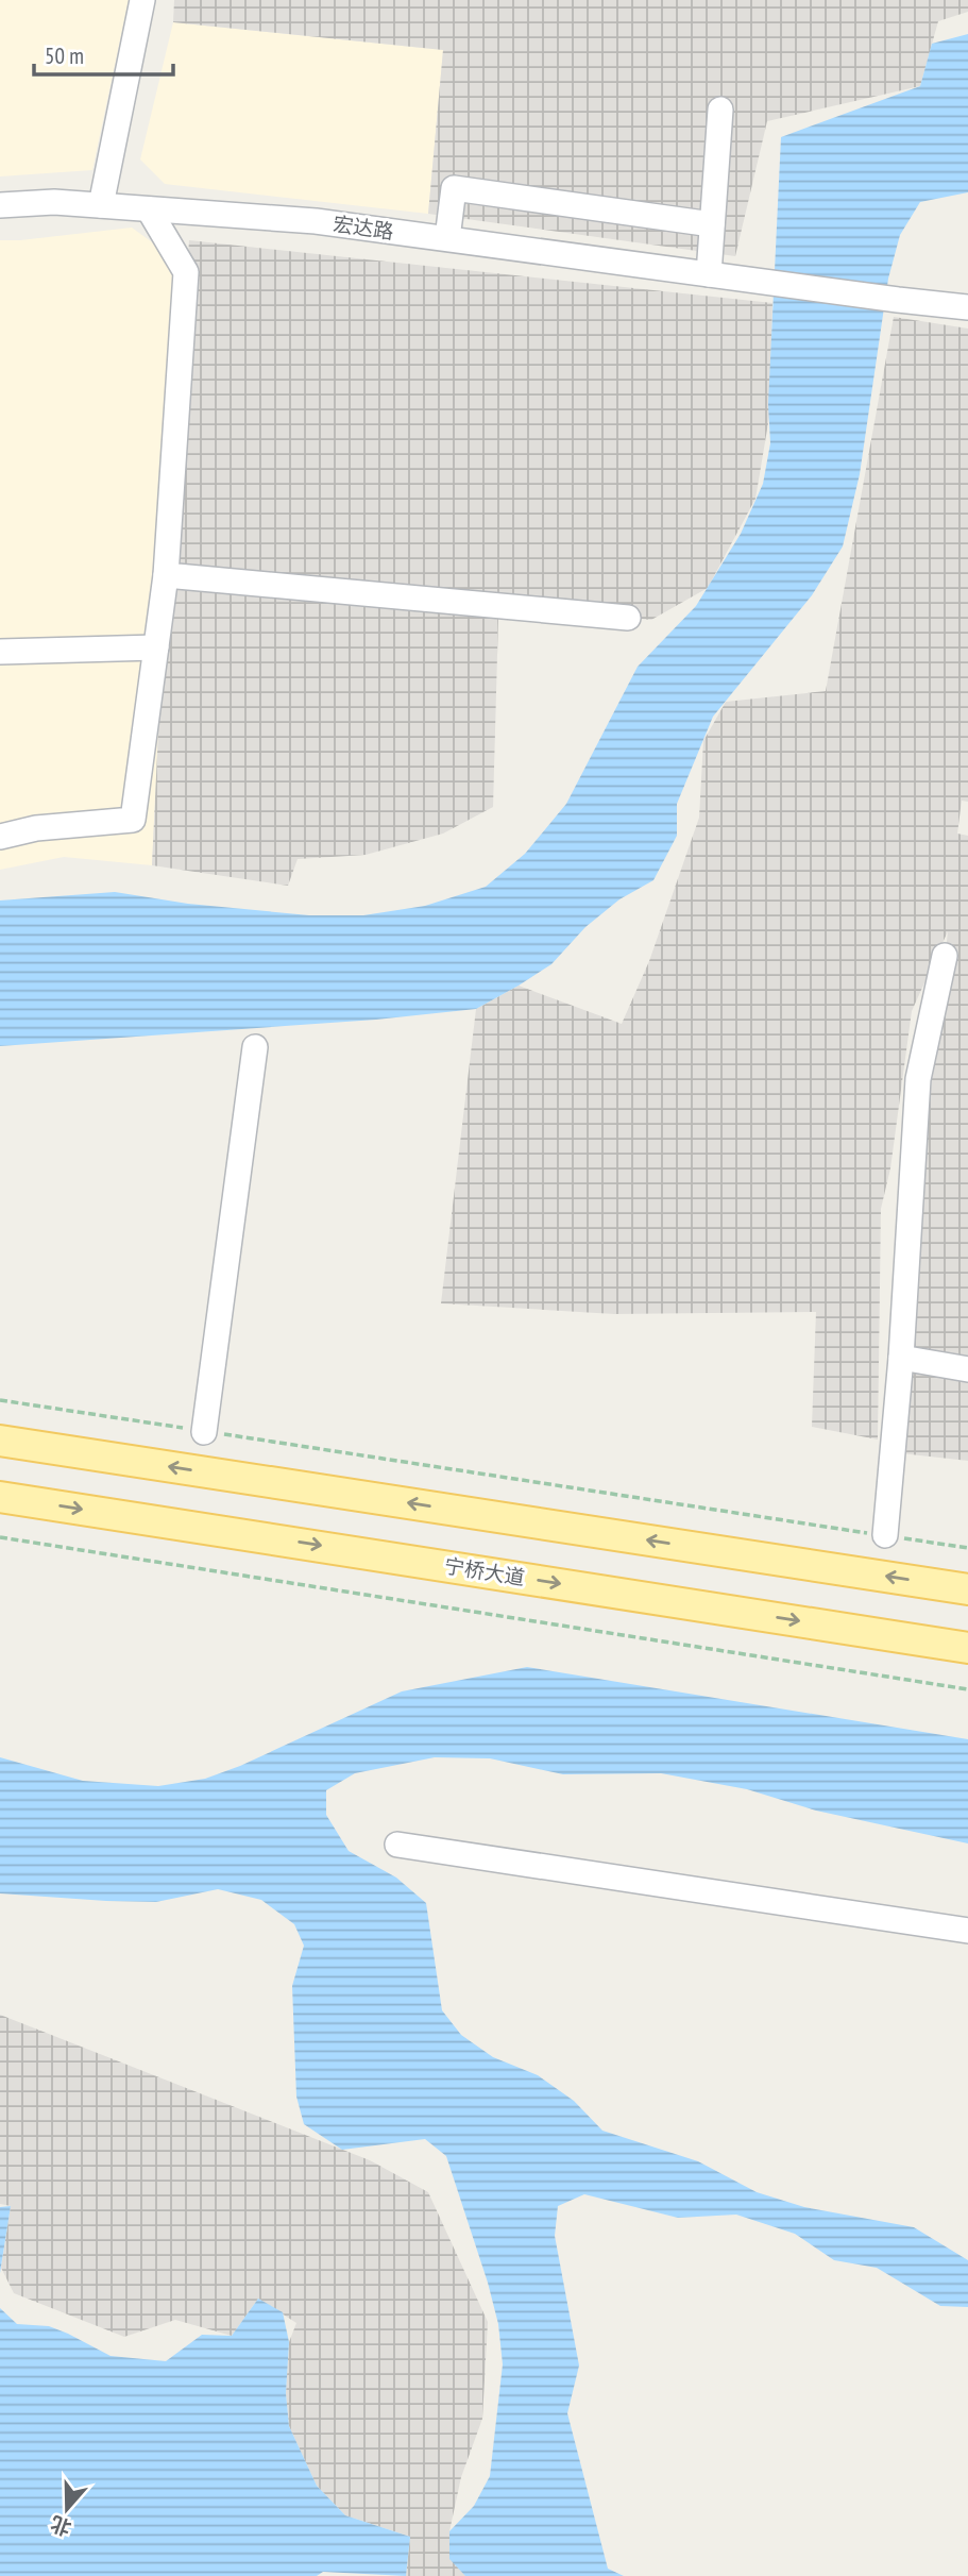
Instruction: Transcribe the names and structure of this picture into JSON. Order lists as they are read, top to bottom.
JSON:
{
  "streets": {
    "main road": ["宁桥大道"],
    "street": ["宏达路"]
  },
  "scale_bar": "50 m",
  "north": "bottom"
}
